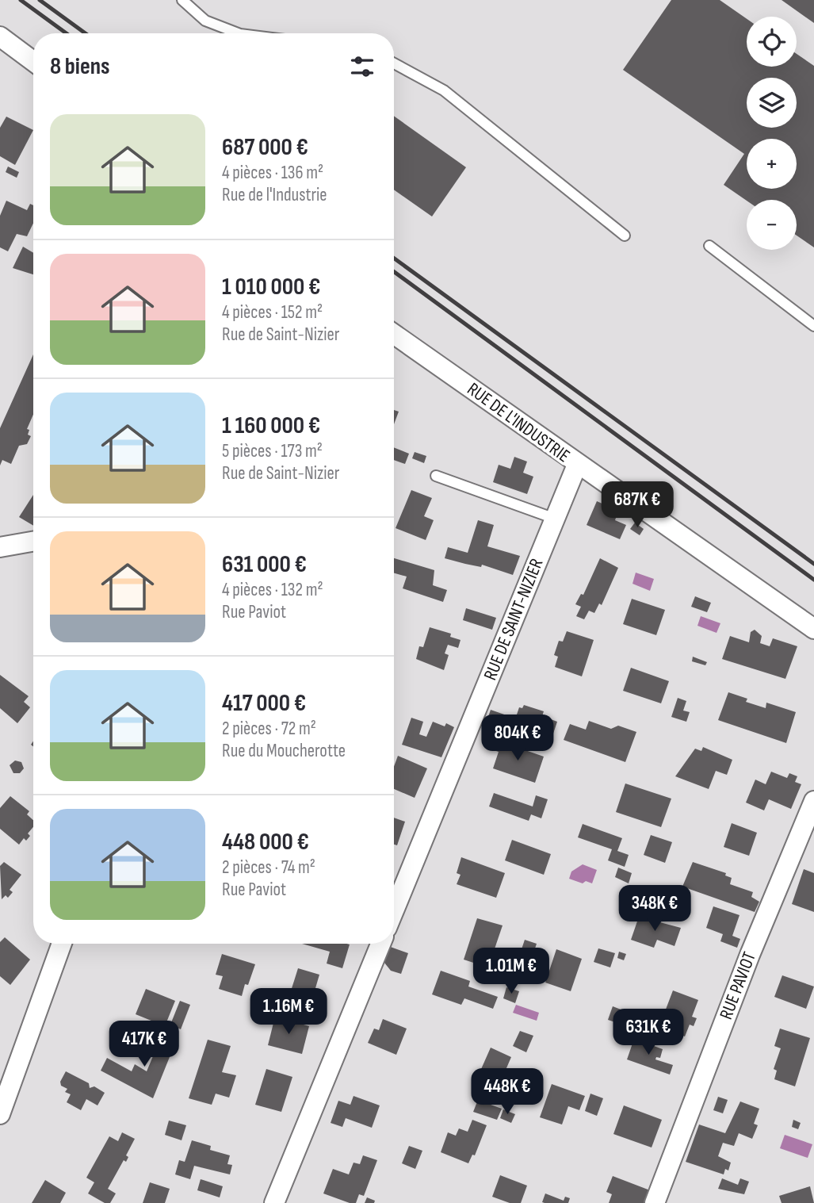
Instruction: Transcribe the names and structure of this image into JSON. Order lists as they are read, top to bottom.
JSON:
{
  "streets": {
    "street": ["RUE DE L'INDUSTRIE", "RUE DE SAINT-NIZIER", "RUE PAVIOT"]
  },
  "crossings": [
    ["RUE DE L'INDUSTRIE", "RUE DE SAINT-NIZIER"]
  ],
  "page": {
    "map_buttons": ["+", "−"],
    "heading": "8 biens",
    "list": [
      {
        "name": "687 000 €",
        "note": "4 pièces · 136 m² · Rue de l'Industrie"
      },
      {
        "name": "1 010 000 €",
        "note": "4 pièces · 152 m² · Rue de Saint-Nizier"
      },
      {
        "name": "1 160 000 €",
        "note": "5 pièces · 173 m² · Rue de Saint-Nizier"
      },
      {
        "name": "631 000 €",
        "note": "4 pièces · 132 m² · Rue Paviot"
      },
      {
        "name": "417 000 €",
        "note": "2 pièces · 72 m² · Rue du Moucherotte"
      },
      {
        "name": "448 000 €",
        "note": "2 pièces · 74 m² · Rue Paviot"
      }
    ],
    "price": [
      "687K €",
      "804K €",
      "348K €",
      "1.01M €",
      "1.16M €",
      "631K €",
      "417K €",
      "448K €"
    ]
  }
}
